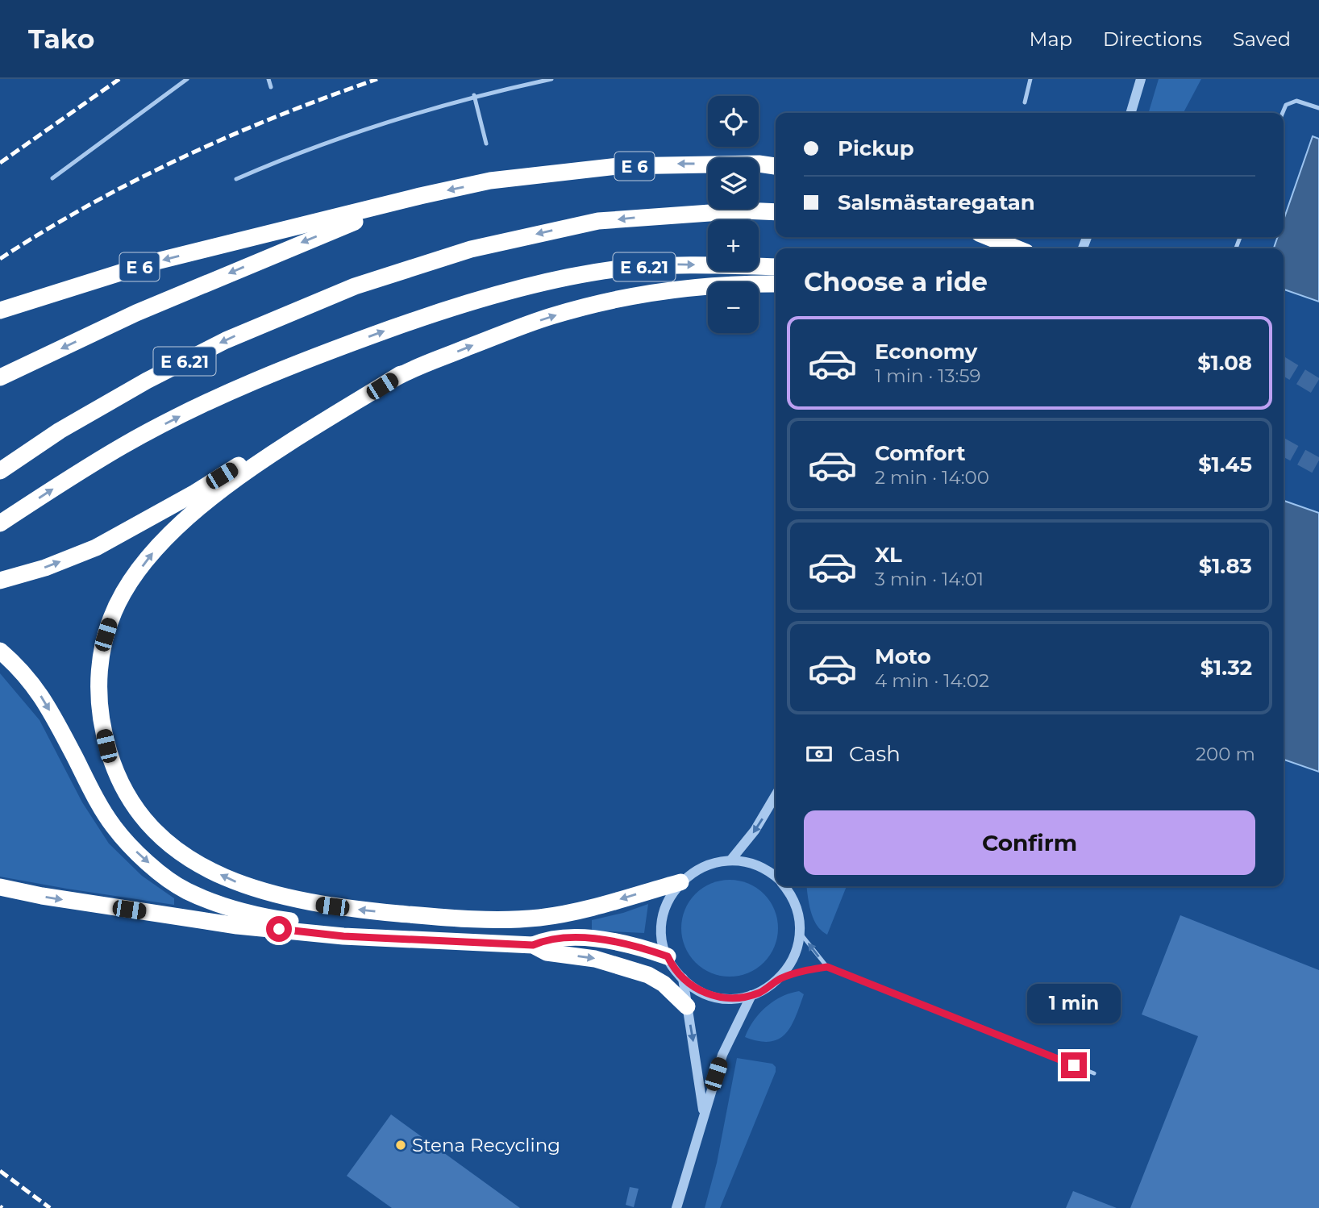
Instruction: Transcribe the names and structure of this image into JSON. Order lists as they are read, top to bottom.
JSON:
{
  "streets": {
    "highway": ["E 6", "E 6.21"]
  },
  "places": ["Stena Recycling"],
  "page": {
    "header": "Tako",
    "nav": ["Map", "Directions", "Saved"],
    "map_buttons": ["+", "−"],
    "banner": ["Pickup", "Salsmästaregatan"],
    "heading": "Choose a ride",
    "list": [
      {
        "name": "Economy",
        "note": "1 min · 13:59",
        "value": "$1.08"
      },
      {
        "name": "Comfort",
        "note": "2 min · 14:00",
        "value": "$1.45"
      },
      {
        "name": "XL",
        "note": "3 min · 14:01",
        "value": "$1.83"
      },
      {
        "name": "Moto",
        "note": "4 min · 14:02",
        "value": "$1.32"
      }
    ],
    "pay": ["Cash", "200 m"],
    "buttons": "Confirm",
    "bubble": "1 min"
  }
}
